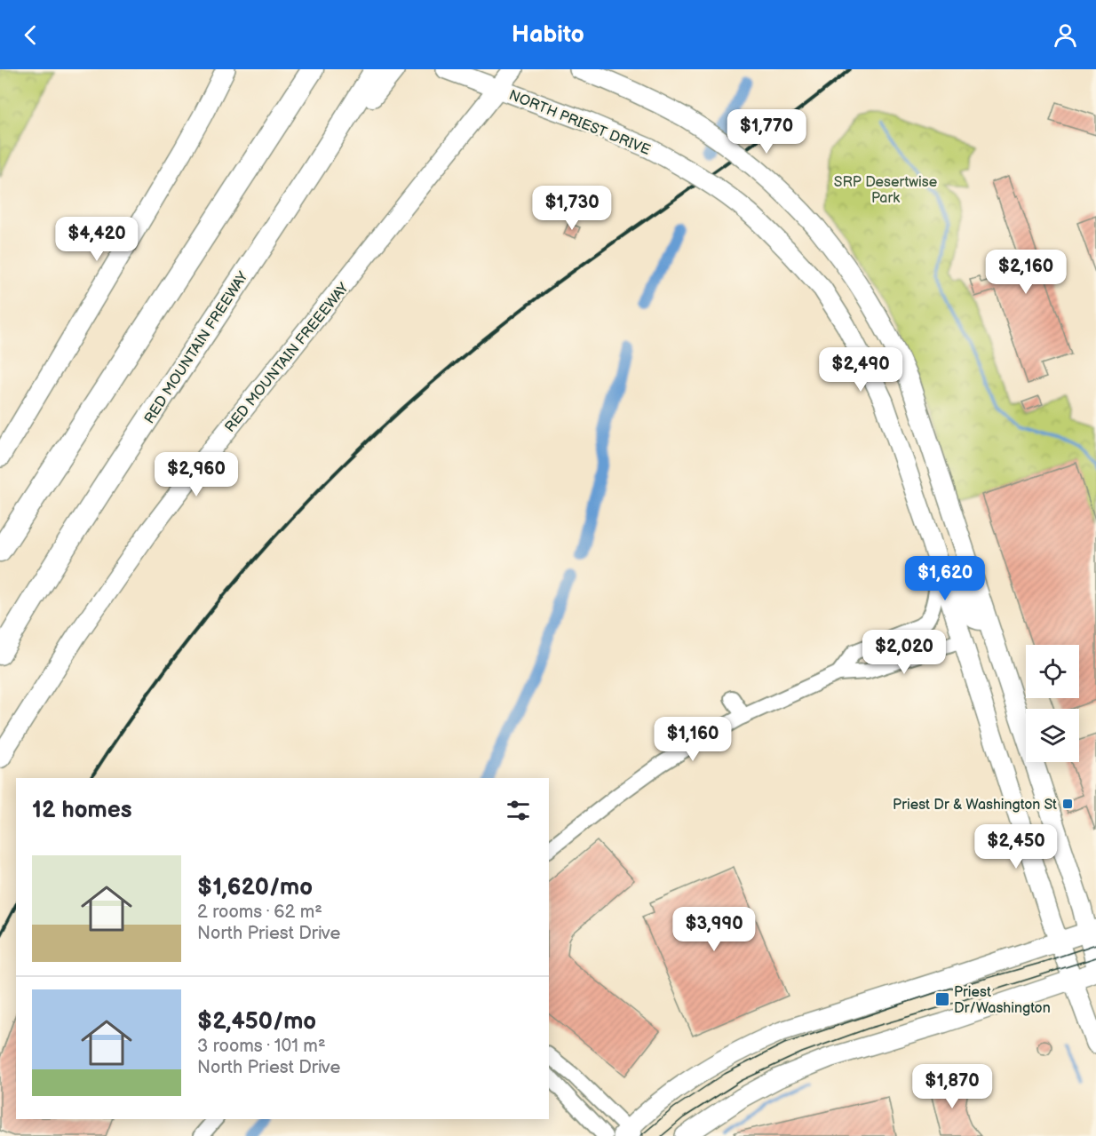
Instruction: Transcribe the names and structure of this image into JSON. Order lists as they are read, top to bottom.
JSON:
{
  "streets": {
    "highway": ["RED MOUNTAIN FREEWAY"],
    "main road": ["NORTH PRIEST DRIVE", "RED MOUNTAIN FREEEWAY"]
  },
  "crossings": [
    ["NORTH PRIEST DRIVE", "RED MOUNTAIN FREEEWAY"]
  ],
  "parks": ["SRP Desertwise Park"],
  "places": {
    "transit": ["Priest Dr & Washington St", "Priest Dr/Washington"]
  },
  "page": {
    "header": "Habito",
    "price": [
      "$1,770",
      "$1,730",
      "$4,420",
      "$2,160",
      "$2,490",
      "$2,960",
      "$1,620",
      "$2,020",
      "$1,160",
      "$2,450",
      "$3,990",
      "$1,870"
    ],
    "heading": "12 homes",
    "list": [
      {
        "name": "$1,620/mo",
        "note": "2 rooms · 62 m² · North Priest Drive"
      },
      {
        "name": "$2,450/mo",
        "note": "3 rooms · 101 m² · North Priest Drive"
      }
    ]
  }
}
